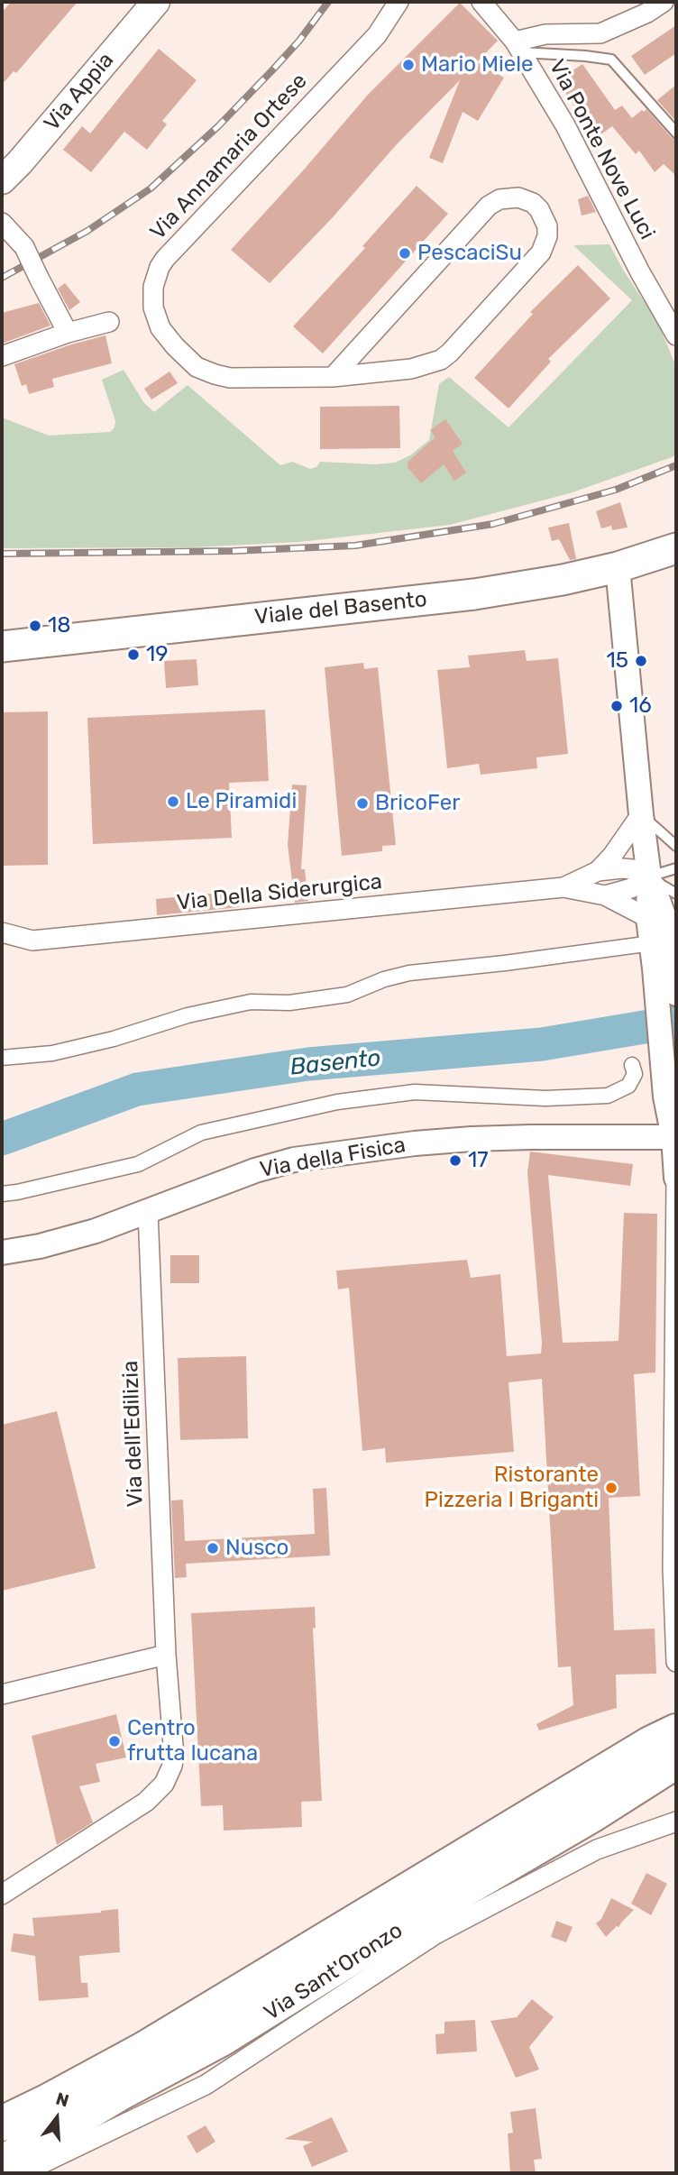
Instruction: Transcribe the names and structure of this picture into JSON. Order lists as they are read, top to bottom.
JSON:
{
  "streets": {
    "main road": ["Via Appia", "Viale del Basento"],
    "street": [
      "Via Ponte Nove Luci",
      "Via Annamaria Ortese",
      "Via Della Siderurgica",
      "Via della Fisica",
      "Via dell'Edilizia",
      "Via Sant'Oronzo"
    ]
  },
  "crossings": [
    ["Via della Fisica", "Via dell'Edilizia"]
  ],
  "water": ["Basento"],
  "places": [
    "Mario Miele",
    "PescaciSu",
    "18",
    "19",
    "15",
    "16",
    "Le Piramidi",
    "BricoFer",
    "17",
    "Ristorante Pizzeria I Briganti",
    "Nusco",
    "Centro frutta lucana"
  ],
  "north": "top"
}
